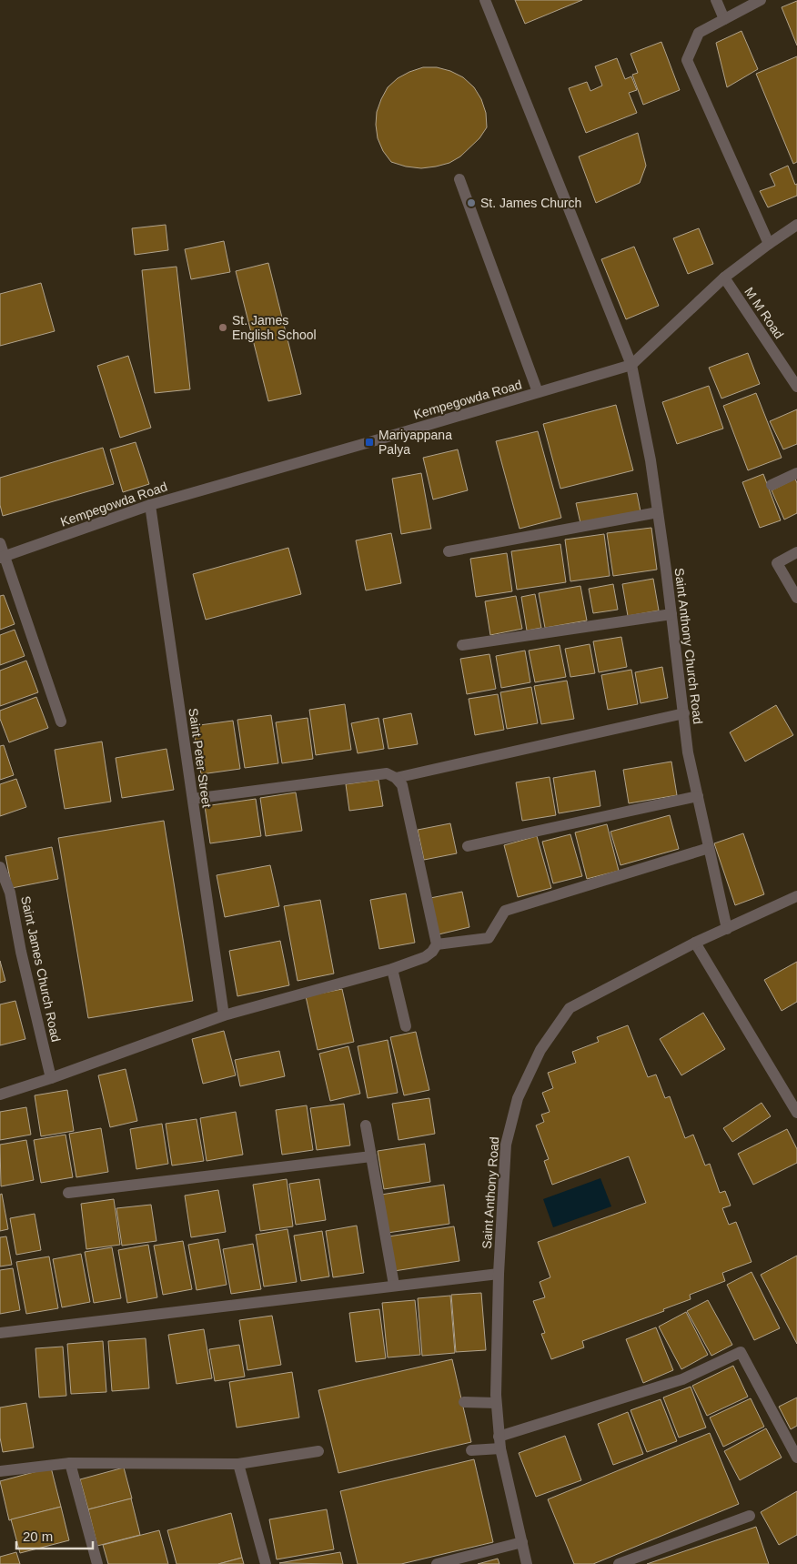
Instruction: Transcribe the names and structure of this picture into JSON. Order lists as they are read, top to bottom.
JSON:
{
  "streets": {
    "street": [
      "M M Road",
      "Kempegowda Road",
      "Saint Anthony Church Road",
      "Saint Peter Street",
      "Saint James Church Road",
      "Saint Anthony Road"
    ]
  },
  "crossings": [
    ["M M Road", "Kempegowda Road"],
    ["Kempegowda Road", "Saint Anthony Church Road"],
    ["Kempegowda Road", "Saint Peter Street"],
    ["Saint Anthony Church Road", "Saint Anthony Road"]
  ],
  "places": {
    "other": ["St. James Church", "St. James English School"],
    "transit": ["Mariyappana Palya"]
  },
  "scale_bar": "20 m"
}
